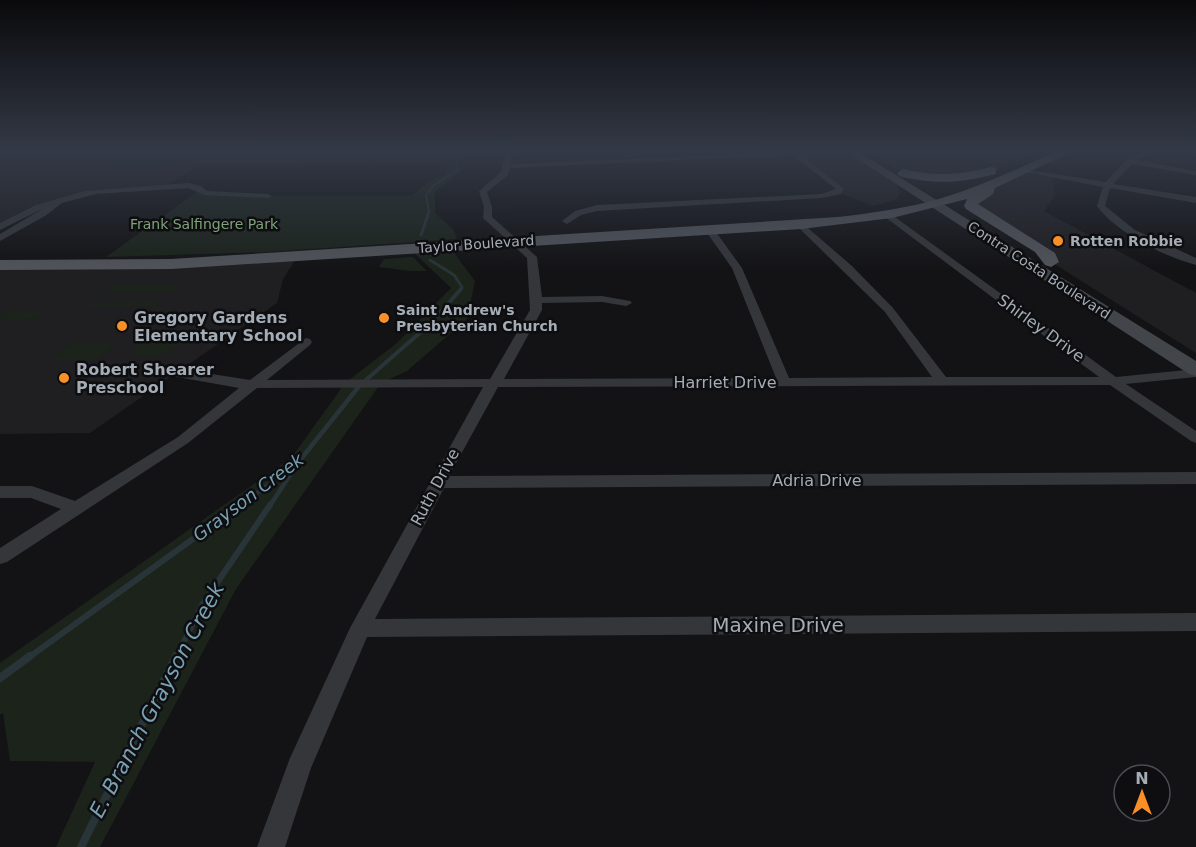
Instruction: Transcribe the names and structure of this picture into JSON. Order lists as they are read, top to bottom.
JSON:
{
  "streets": {
    "main road": ["Taylor Boulevard", "Contra Costa Boulevard"],
    "street": [
      "Shirley Drive",
      "Harriet Drive",
      "Adria Drive",
      "Ruth Drive",
      "Maxine Drive"
    ]
  },
  "crossings": [
    ["Taylor Boulevard", "Contra Costa Boulevard"],
    ["Taylor Boulevard", "Shirley Drive"],
    ["Contra Costa Boulevard", "Harriet Drive"],
    ["Shirley Drive", "Harriet Drive"],
    ["Harriet Drive", "Ruth Drive"],
    ["Adria Drive", "Ruth Drive"],
    ["Ruth Drive", "Maxine Drive"]
  ],
  "water": ["Grayson Creek", "E. Branch Grayson Creek"],
  "parks": ["Frank Salfingere Park"],
  "places": [
    "Rotten Robbie",
    "Saint Andrew's Presbyterian Church",
    "Gregory Gardens Elementary School",
    "Robert Shearer Preschool"
  ],
  "north": "top"
}
